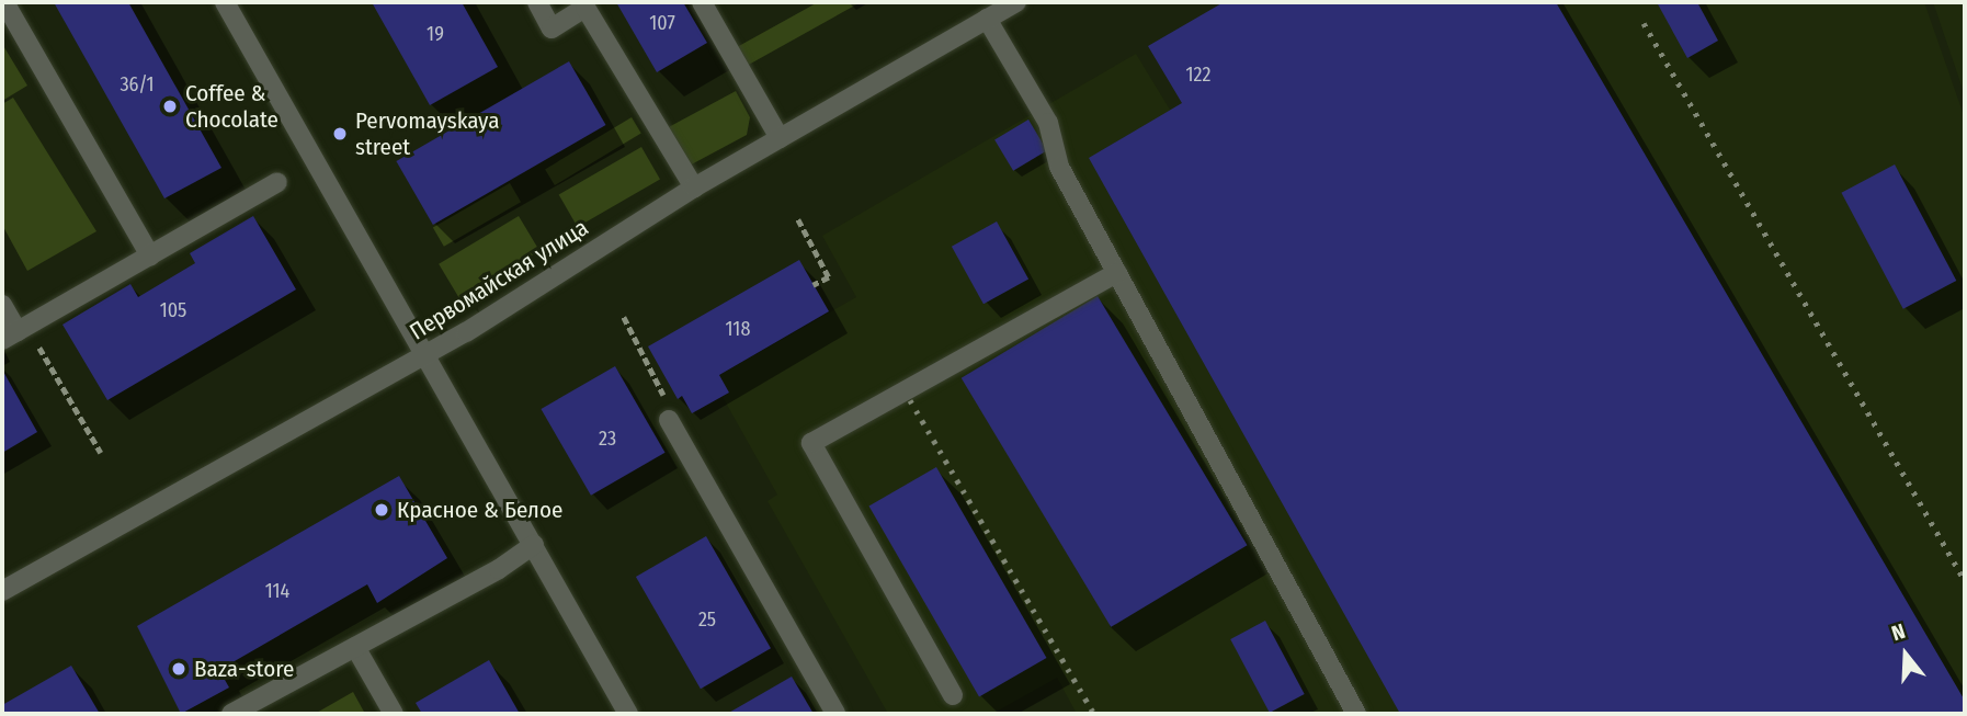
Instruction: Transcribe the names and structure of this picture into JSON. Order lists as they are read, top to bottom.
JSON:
{
  "streets": {
    "street": ["Первомайская улица"]
  },
  "places": [
    "Coffee & Chocolate",
    "Pervomayskaya street",
    "Красное & Белое",
    "Baza-store"
  ],
  "house_numbers": [
    "107",
    "19",
    "122",
    "36/1",
    "105",
    "118",
    "23",
    "114",
    "25"
  ],
  "north": "top"
}
